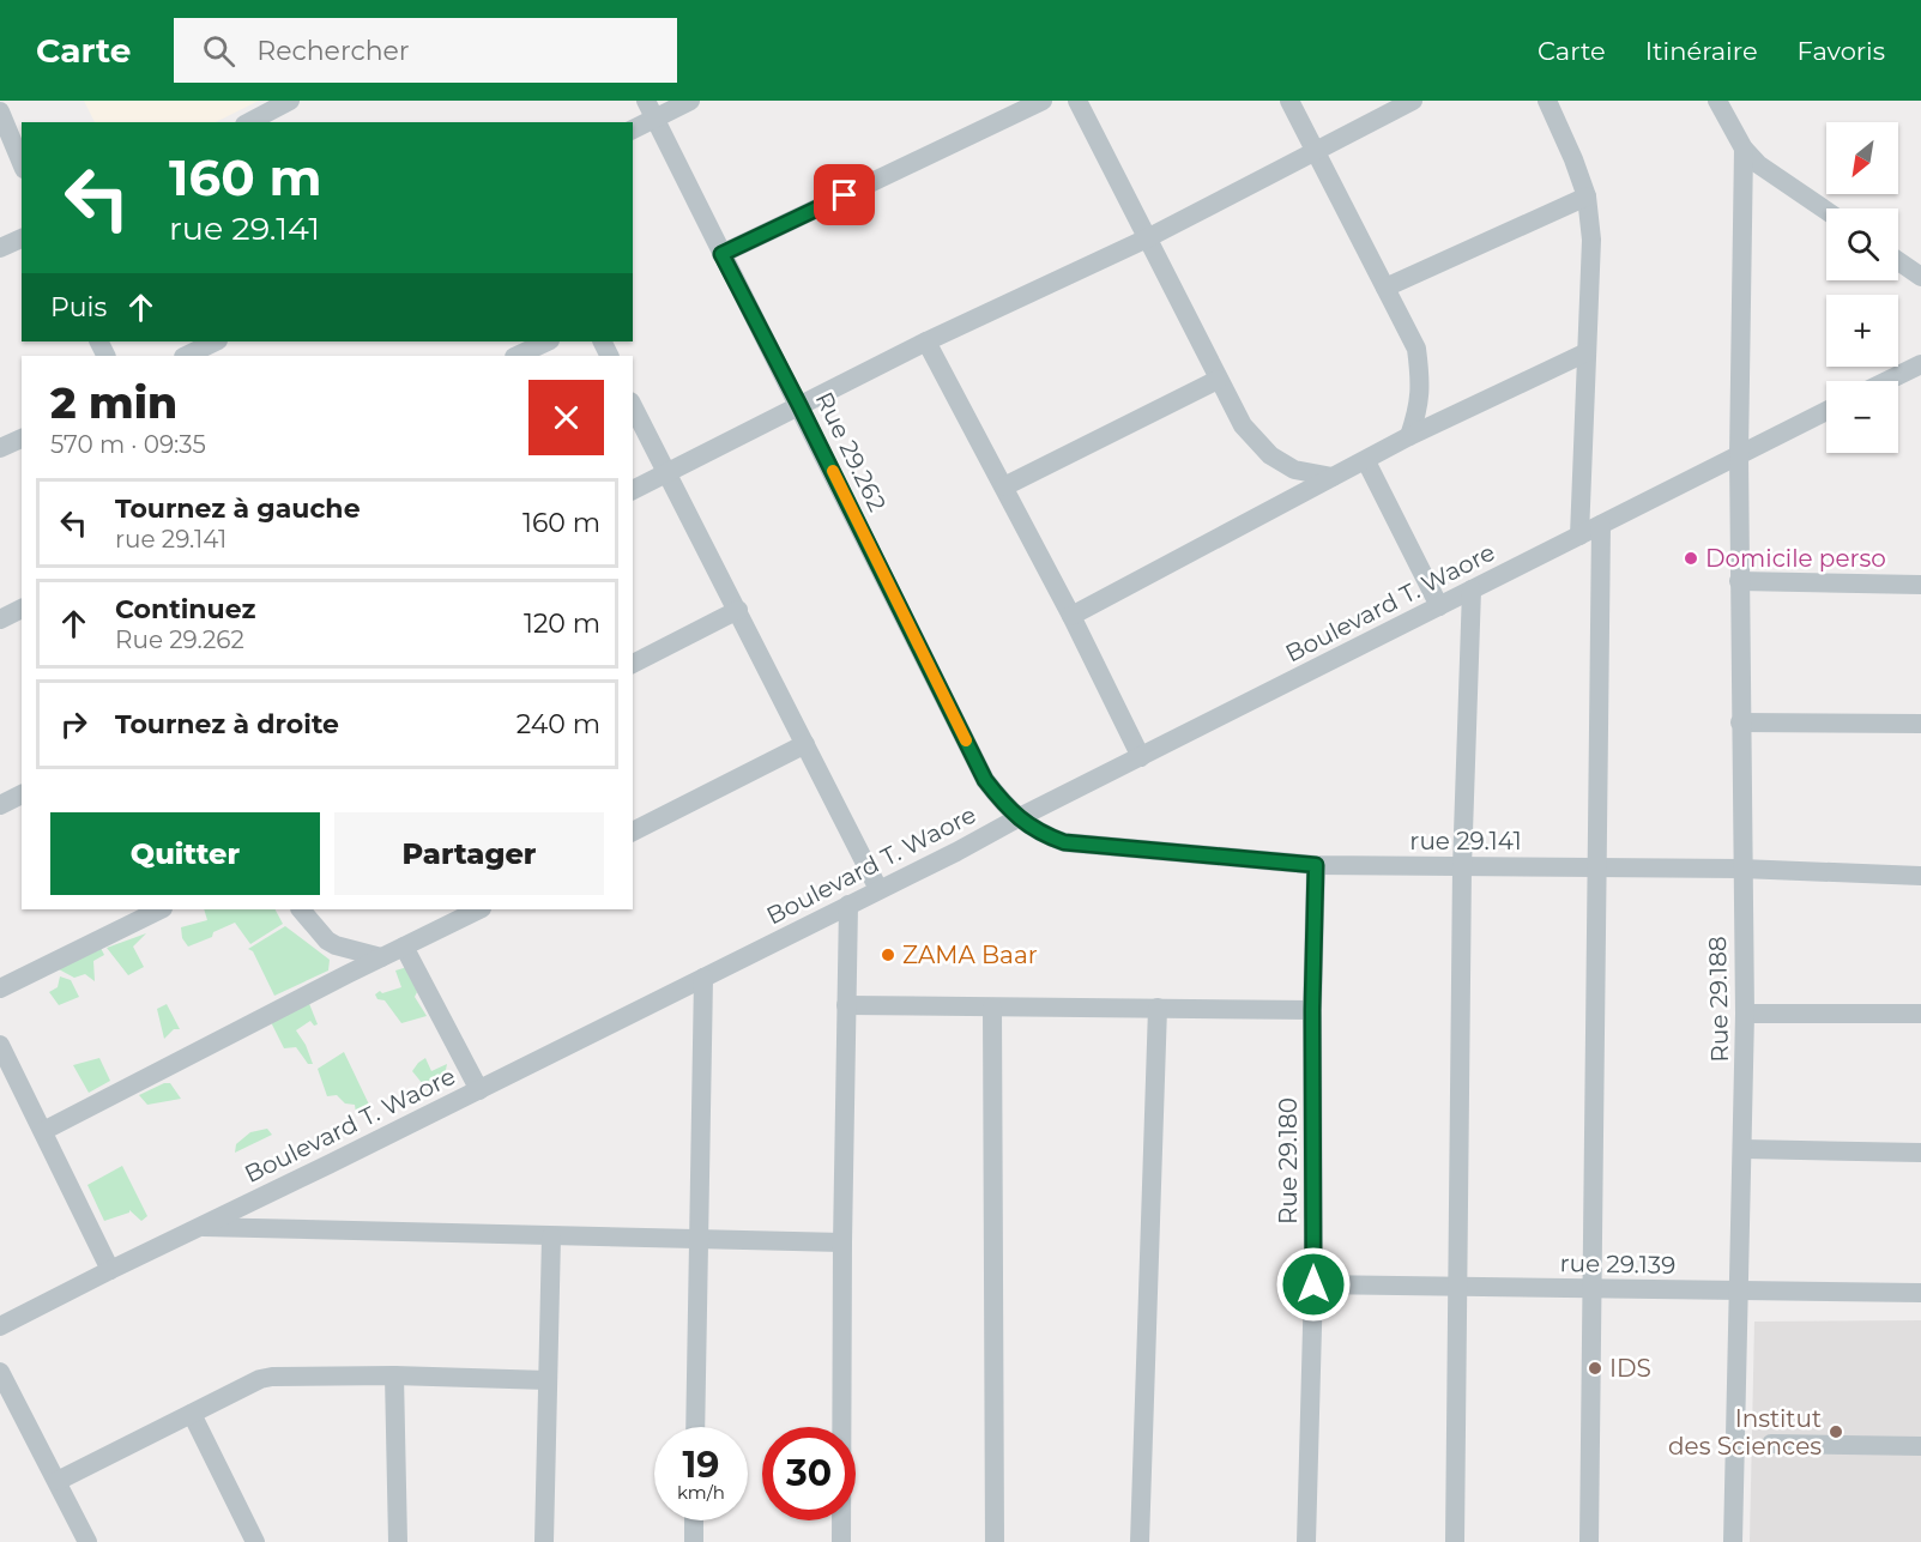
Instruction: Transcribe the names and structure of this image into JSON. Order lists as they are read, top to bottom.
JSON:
{
  "streets": {
    "street": [
      "Rue 29.262",
      "Boulevard T. Waore",
      "rue 29.141",
      "Rue 29.188",
      "Rue 29.180",
      "rue 29.139"
    ]
  },
  "crossings": [
    ["Rue 29.262", "Boulevard T. Waore"],
    ["Rue 29.262", "rue 29.141"],
    ["Boulevard T. Waore", "rue 29.141"],
    ["Boulevard T. Waore", "Rue 29.188"],
    ["rue 29.141", "Rue 29.188"],
    ["rue 29.141", "Rue 29.180"],
    ["Rue 29.188", "rue 29.139"],
    ["Rue 29.180", "rue 29.139"]
  ],
  "places": [
    "Domicile perso",
    "ZAMA Baar",
    "IDS",
    "Institut des Sciences"
  ],
  "north": "bottom left",
  "page": {
    "header": "Carte",
    "search": "Rechercher",
    "nav": ["Carte", "Itinéraire", "Favoris"],
    "map_buttons": ["+", "−"],
    "turn": ["160 m", "rue 29.141"],
    "then": "Puis",
    "heading": ["2 min", "570 m · 09:35"],
    "list": [
      {
        "name": "Tournez à gauche",
        "note": "rue 29.141",
        "value": "160 m"
      },
      {
        "name": "Continuez",
        "note": "Rue 29.262",
        "value": "120 m"
      },
      {
        "name": "Tournez à droite",
        "value": "240 m"
      }
    ],
    "buttons": ["Quitter", "Partager"],
    "speed": "19 km/h",
    "limit": "30"
  }
}
